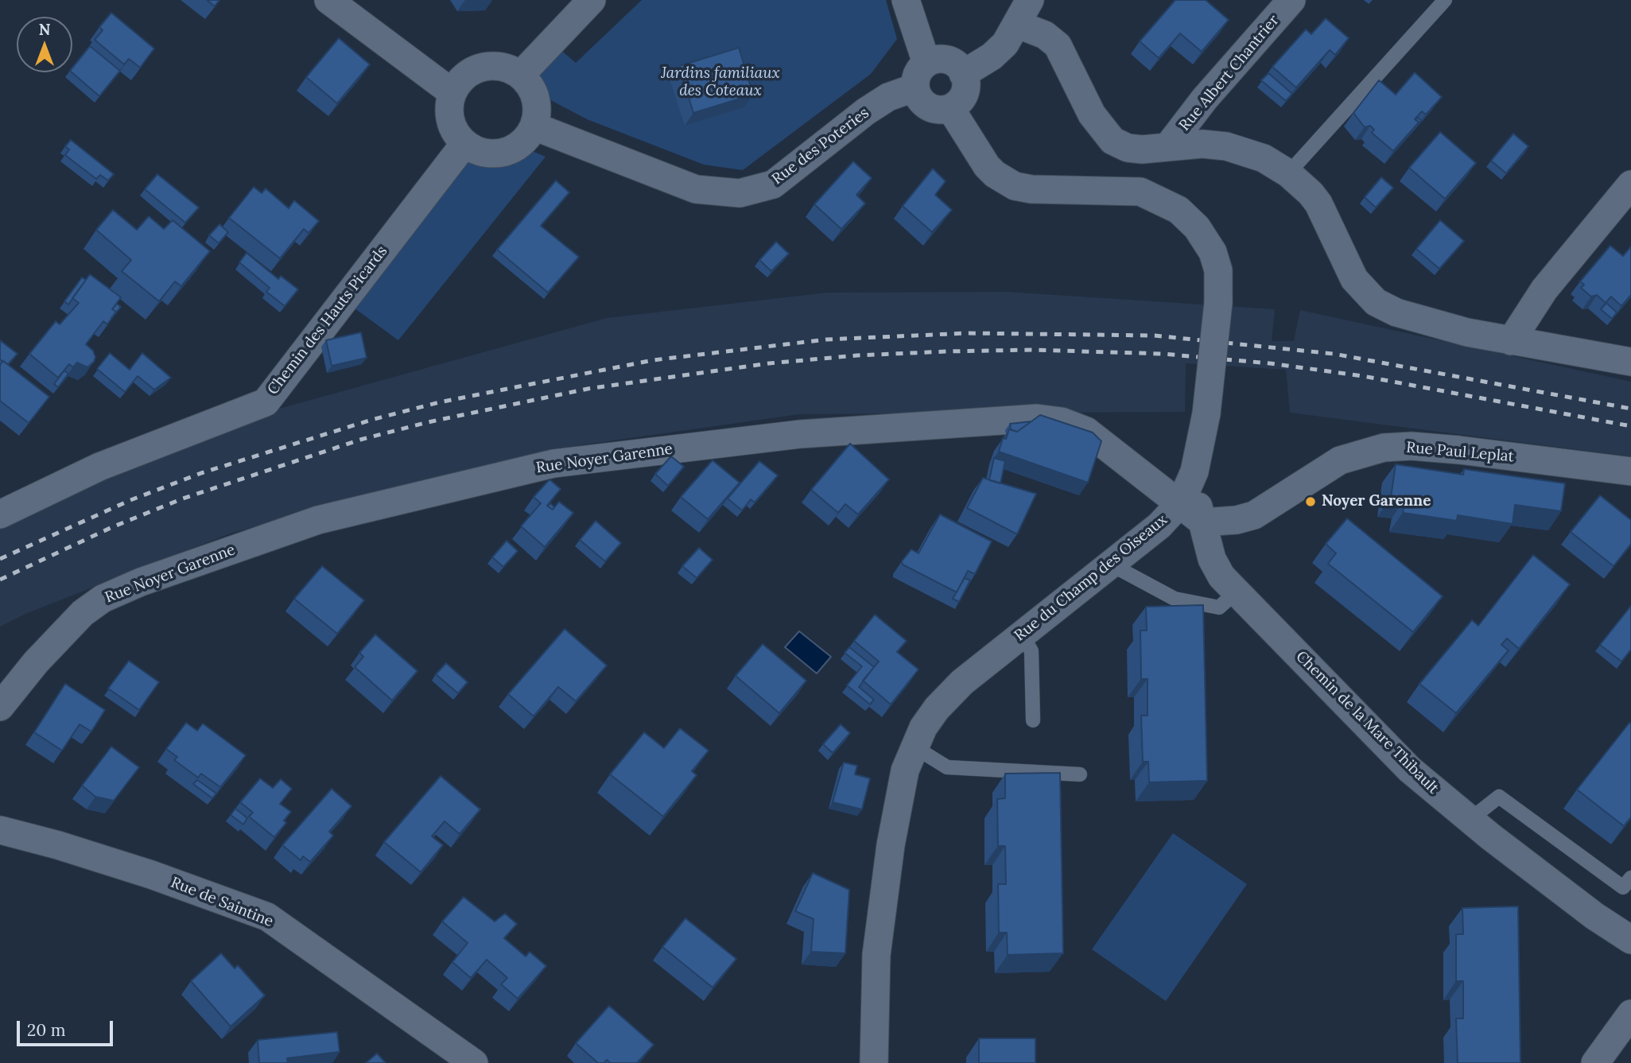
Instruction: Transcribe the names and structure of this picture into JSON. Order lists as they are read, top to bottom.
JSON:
{
  "streets": {
    "street": [
      "Rue Albert Chantrier",
      "Rue des Poteries",
      "Chemin des Hauts Picards",
      "Rue Paul Leplat",
      "Rue Noyer Garenne",
      "Rue du Champ des Oiseaux",
      "Chemin de la Mare Thibault",
      "Rue de Saintine"
    ]
  },
  "crossings": [
    ["Rue des Poteries", "Chemin des Hauts Picards"],
    ["Rue des Poteries", "Rue du Champ des Oiseaux"],
    ["Rue Paul Leplat", "Chemin de la Mare Thibault"],
    ["Rue Noyer Garenne", "Rue du Champ des Oiseaux"]
  ],
  "parks": ["Jardins familiaux des Coteaux"],
  "places": ["Noyer Garenne"],
  "scale_bar": "20 m",
  "north": "top"
}
